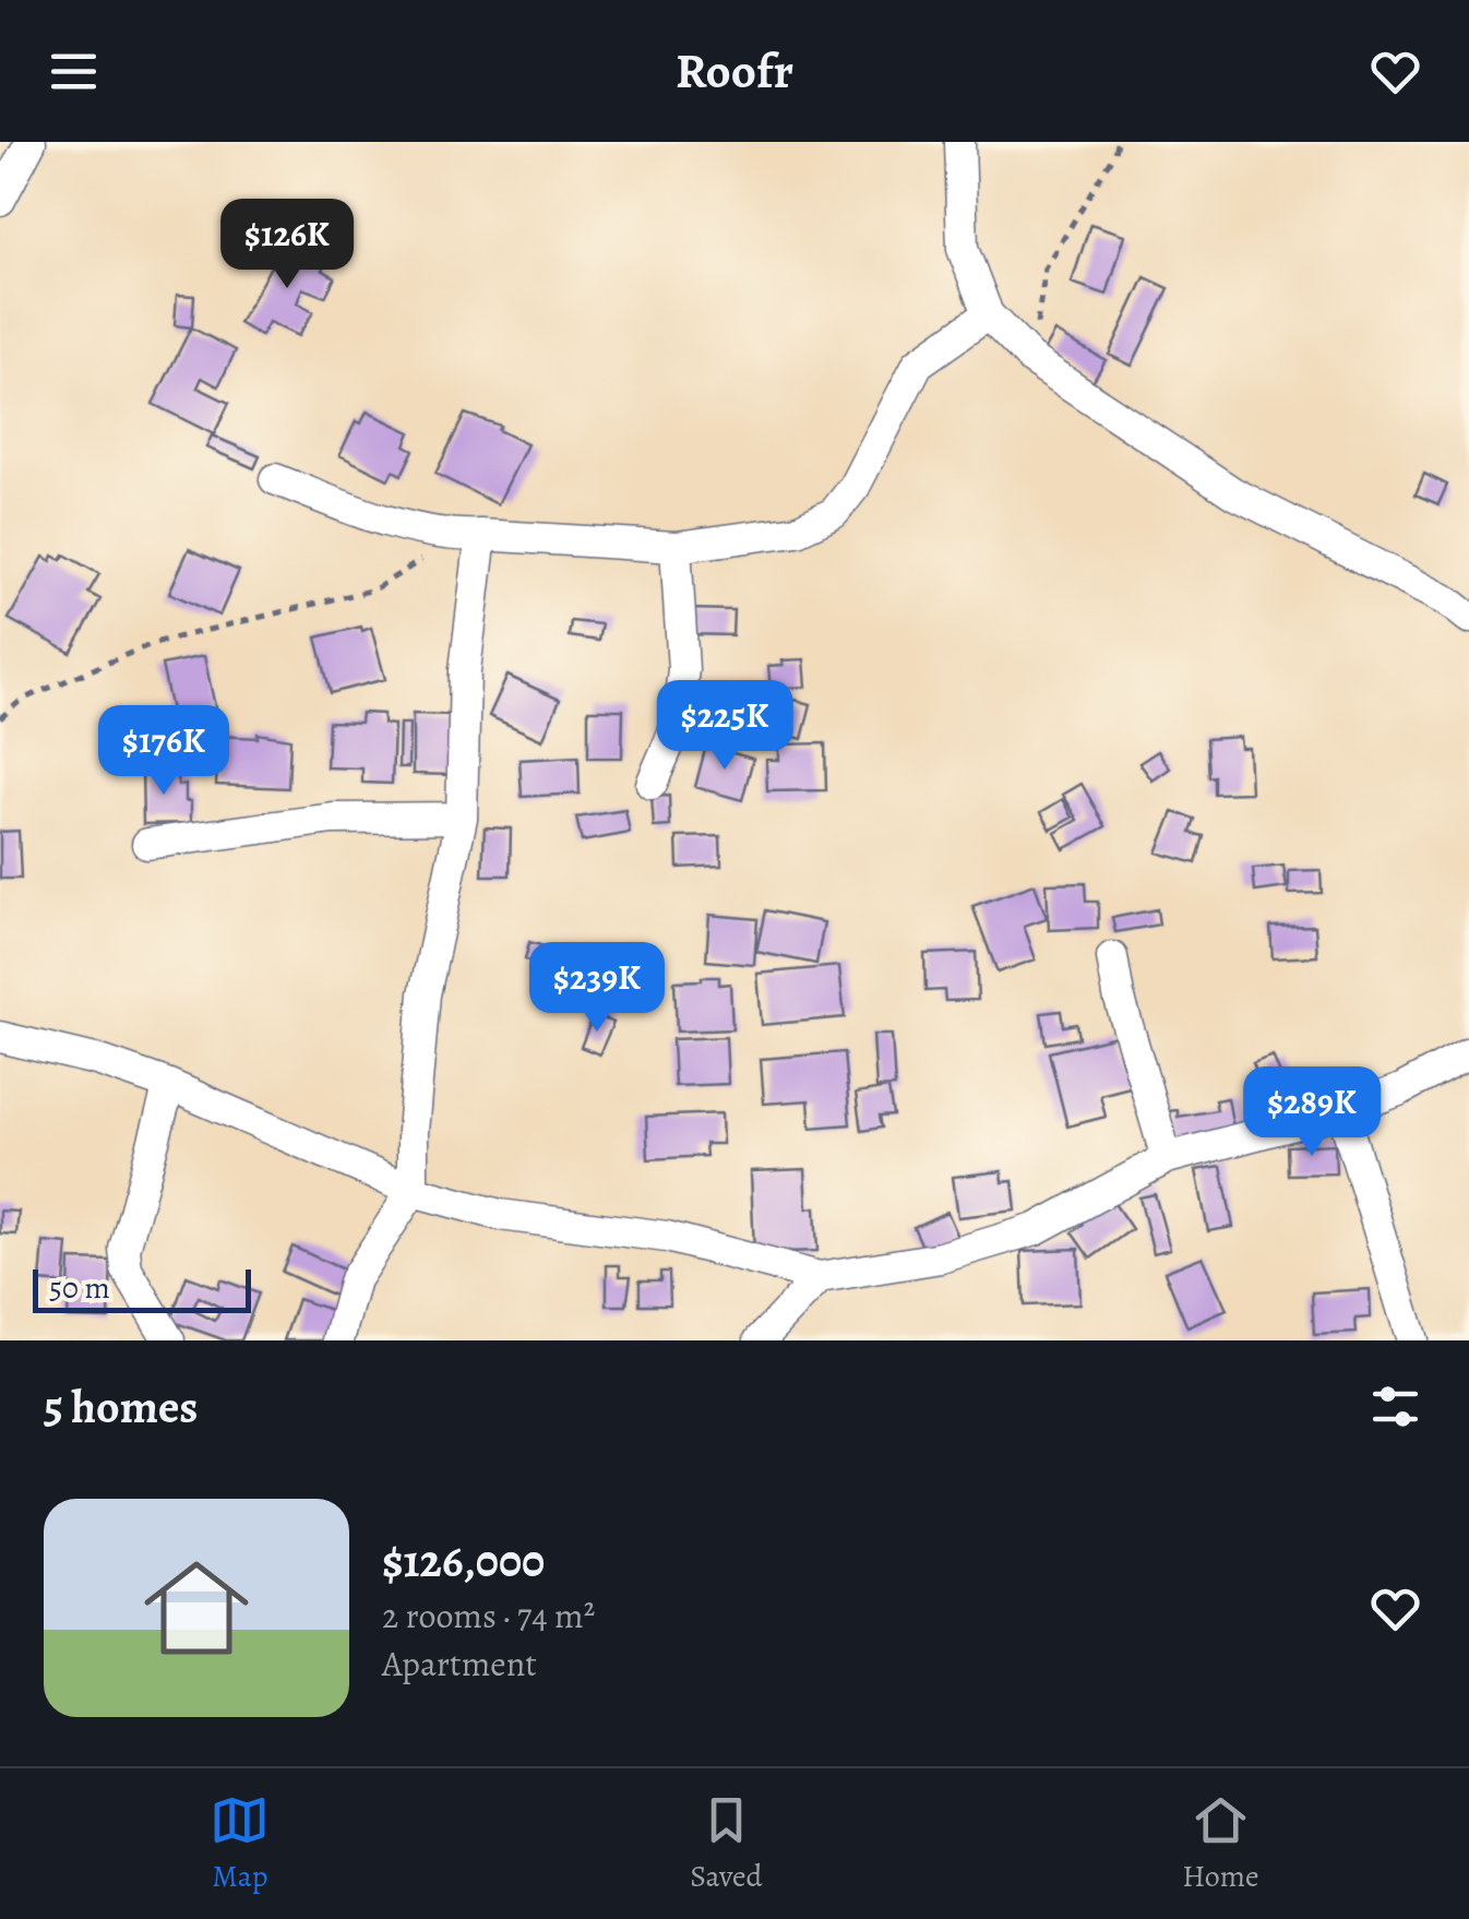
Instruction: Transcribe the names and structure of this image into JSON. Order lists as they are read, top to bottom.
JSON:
{
  "scale_bar": "50 m",
  "page": {
    "header": "Roofr",
    "price": [
      "$126K",
      "$225K",
      "$176K",
      "$239K",
      "$289K"
    ],
    "scale": "50 m",
    "heading": "5 homes",
    "list": [
      {
        "name": "$126,000",
        "note": "2 rooms · 74 m² · Apartment"
      }
    ],
    "tabs": ["Map", "Saved", "Home"]
  }
}
